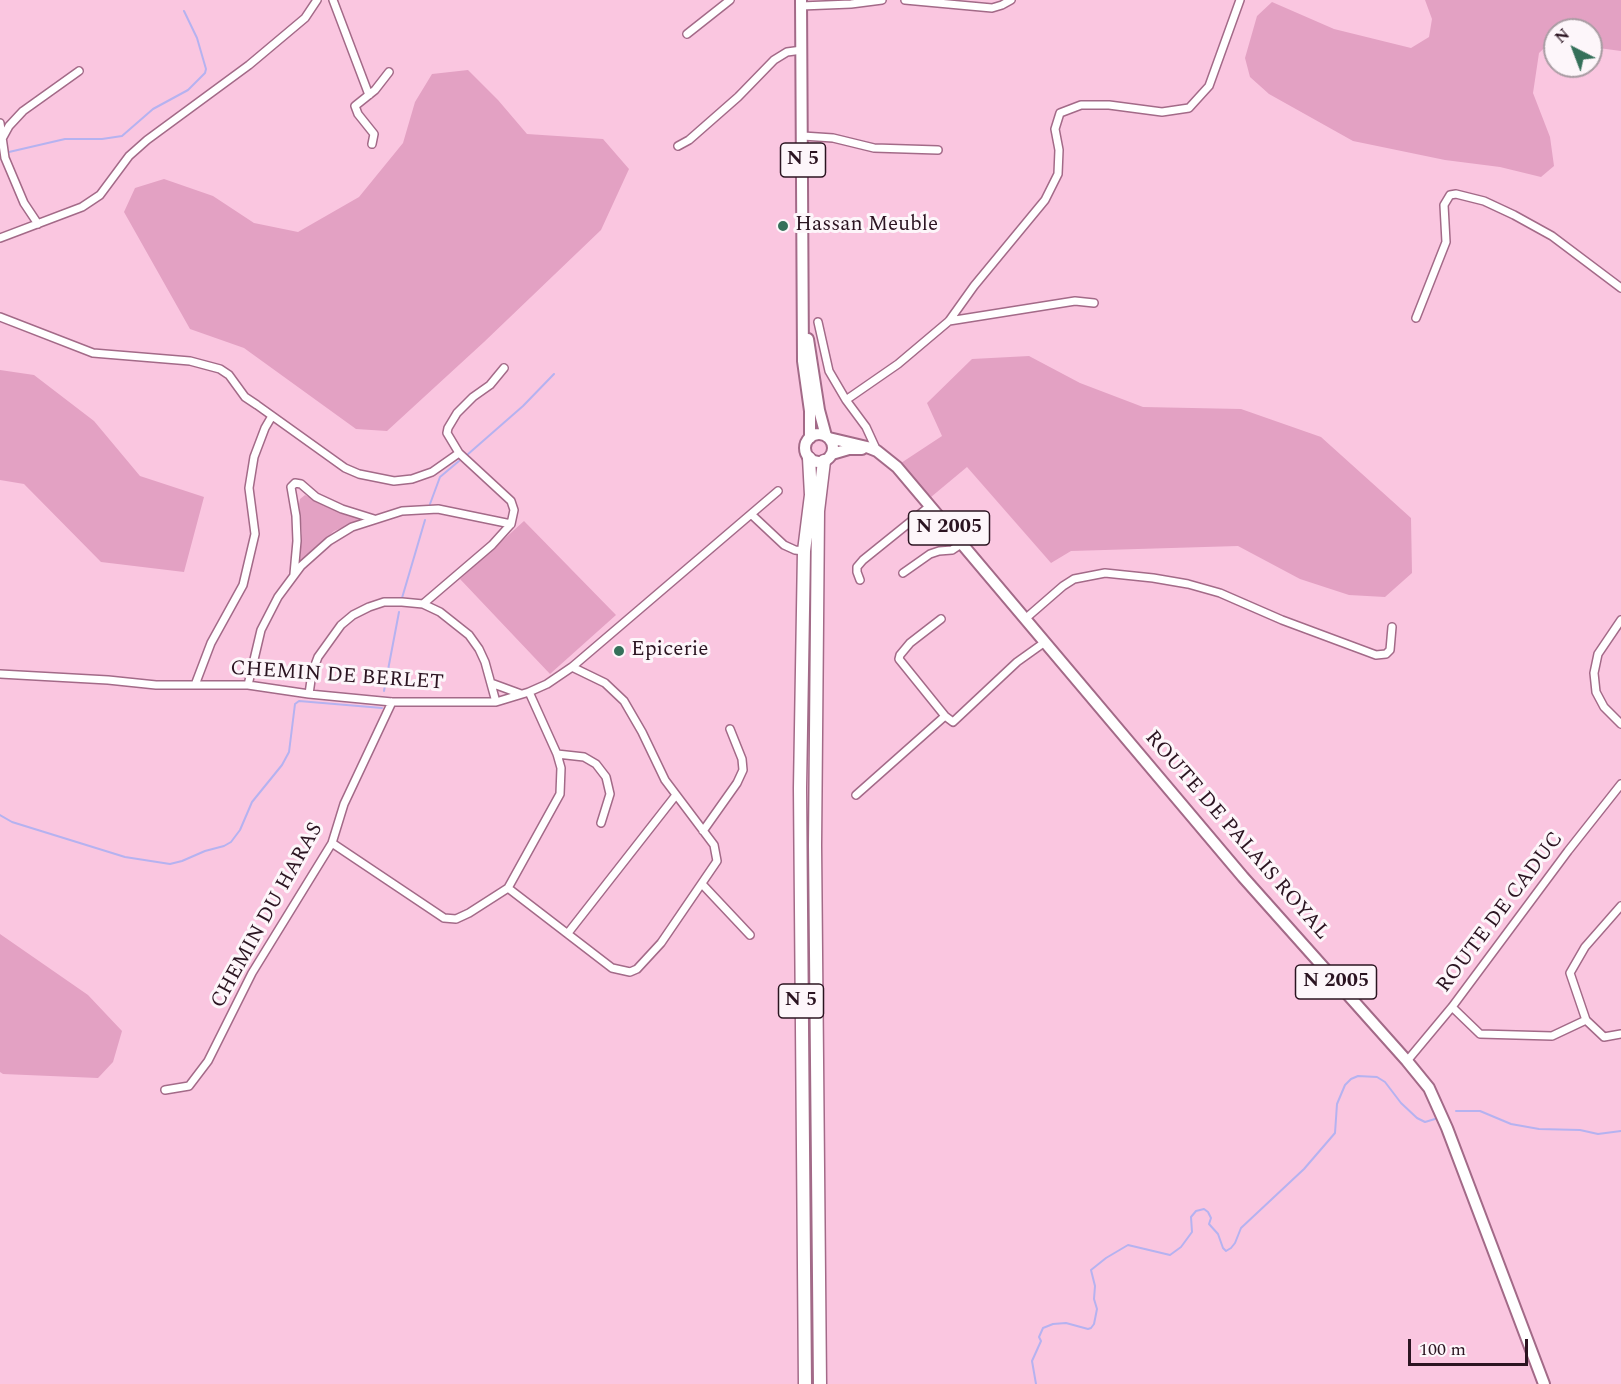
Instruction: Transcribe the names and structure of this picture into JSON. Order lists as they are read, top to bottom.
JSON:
{
  "streets": {
    "highway": ["N 5"],
    "main road": ["N 2005", "ROUTE DE PALAIS ROYAL"],
    "street": ["CHEMIN DE BERLET", "ROUTE DE CADUC", "CHEMIN DU HARAS"]
  },
  "crossings": [
    ["N 5", "ROUTE DE PALAIS ROYAL"],
    ["CHEMIN DE BERLET", "CHEMIN DU HARAS"],
    ["ROUTE DE PALAIS ROYAL", "ROUTE DE CADUC"]
  ],
  "places": ["Hassan Meuble", "Epicerie"],
  "scale_bar": "100 m",
  "north": "top left"
}
